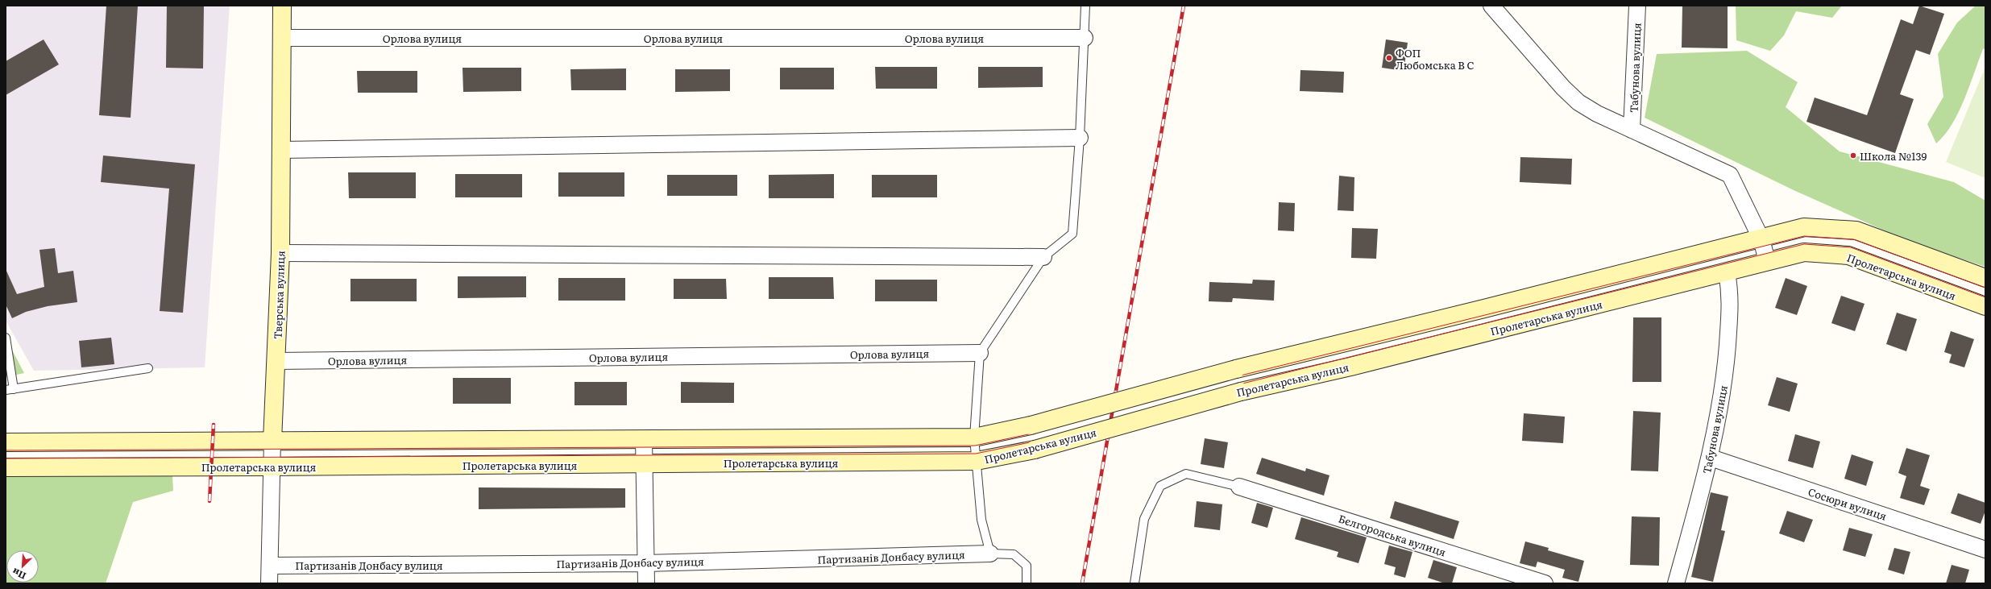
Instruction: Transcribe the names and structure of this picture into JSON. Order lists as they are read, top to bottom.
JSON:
{
  "streets": {
    "main road": ["Пролетарська вулиця", "Тверська вулиця"],
    "street": [
      "Орлова вулиця",
      "Табунова вулиця",
      "Сосюри вулиця",
      "Бєлгородська вулиця",
      "Партизанів Донбасу вулиця"
    ]
  },
  "crossings": [
    ["Орлова вулиця", "Тверська вулиця"],
    ["Табунова вулиця", "Пролетарська вулиця"],
    ["Табунова вулиця", "Сосюри вулиця"],
    ["Пролетарська вулиця", "Тверська вулиця"],
    ["Тверська вулиця", "Партизанів Донбасу вулиця"]
  ],
  "places": ["ФОП Любомська В С", "Школа №139"],
  "north": "bottom left"
}
